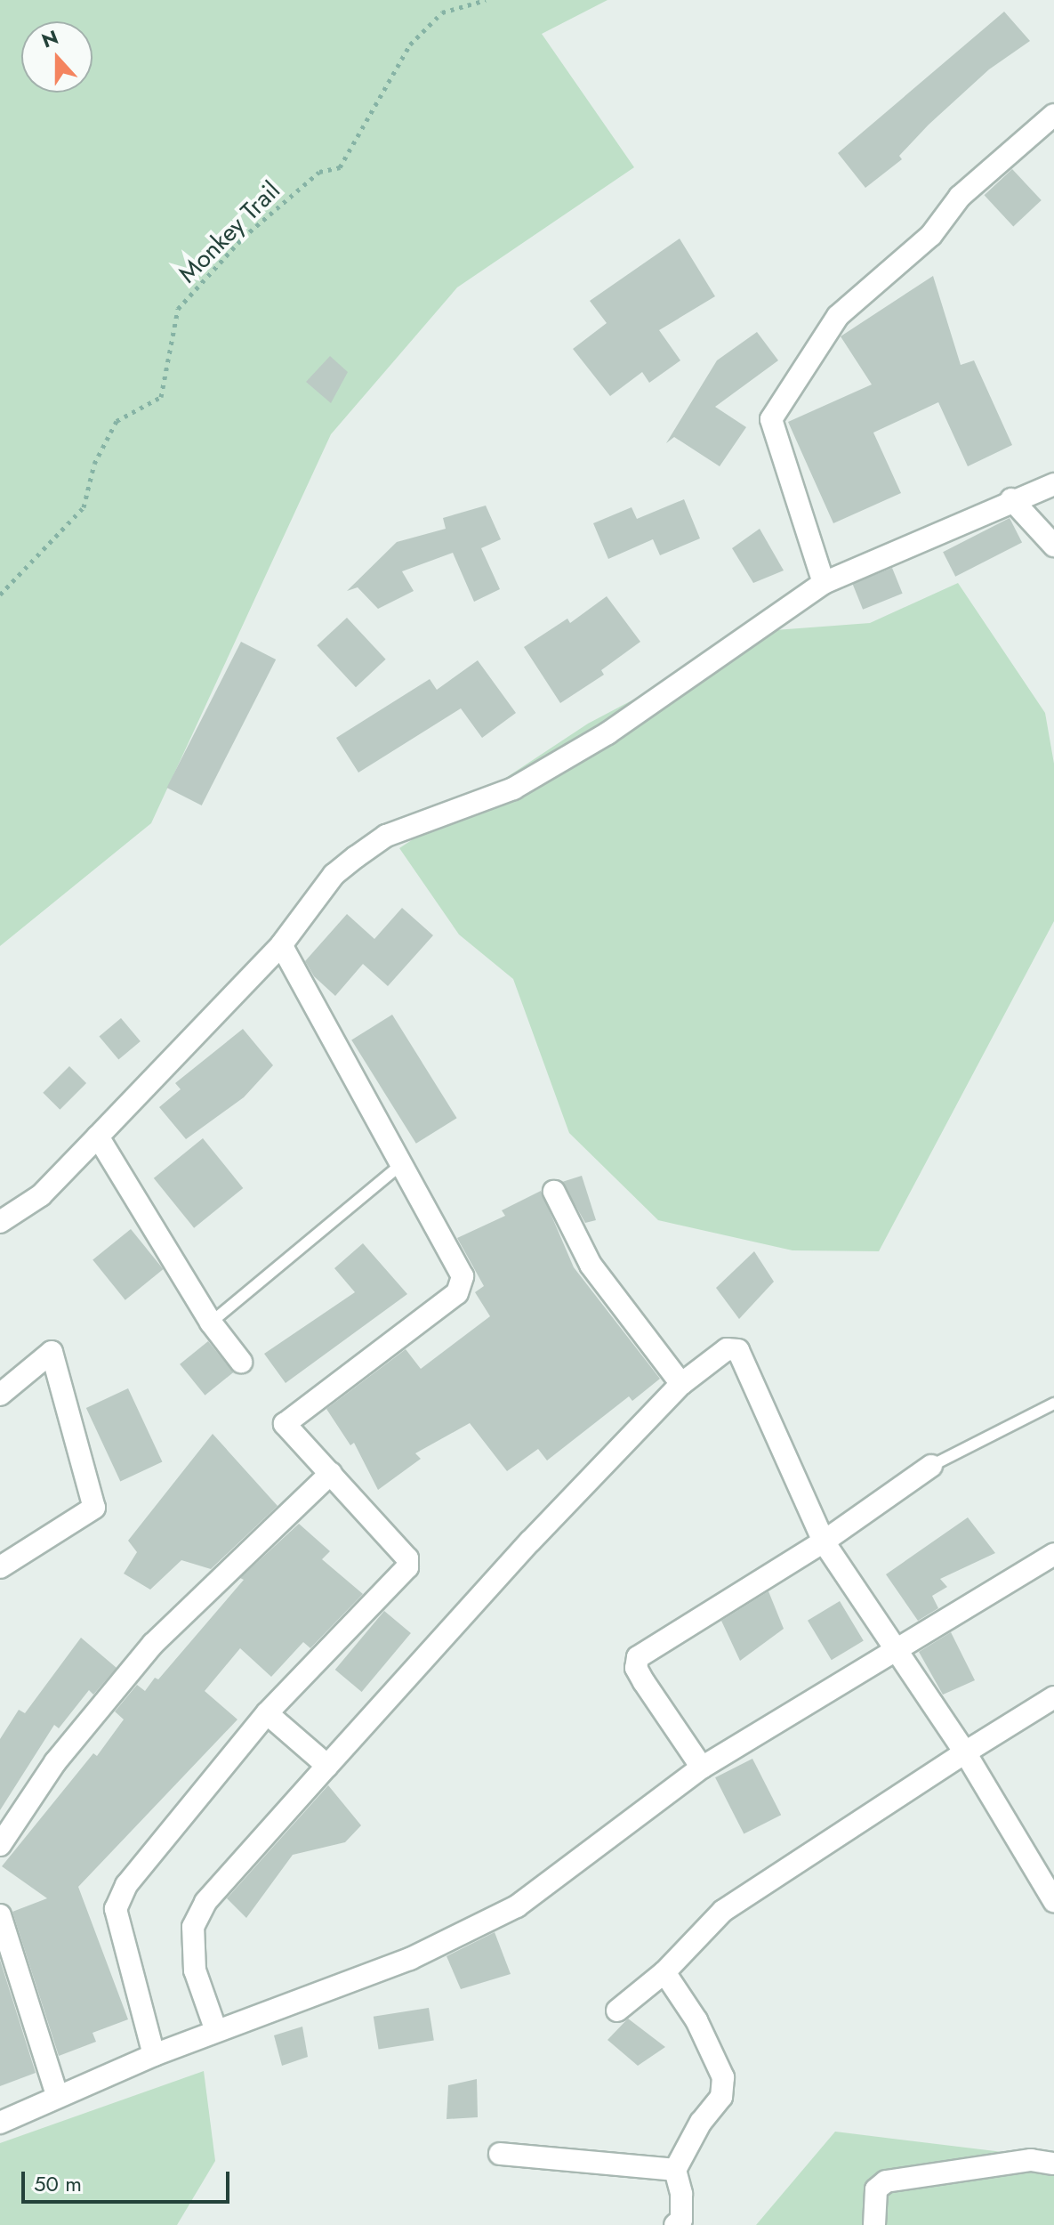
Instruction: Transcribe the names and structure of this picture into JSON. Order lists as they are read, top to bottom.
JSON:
{
  "streets": {
    "path": ["Monkey Trail"]
  },
  "scale_bar": "50 m",
  "north": "top"
}
